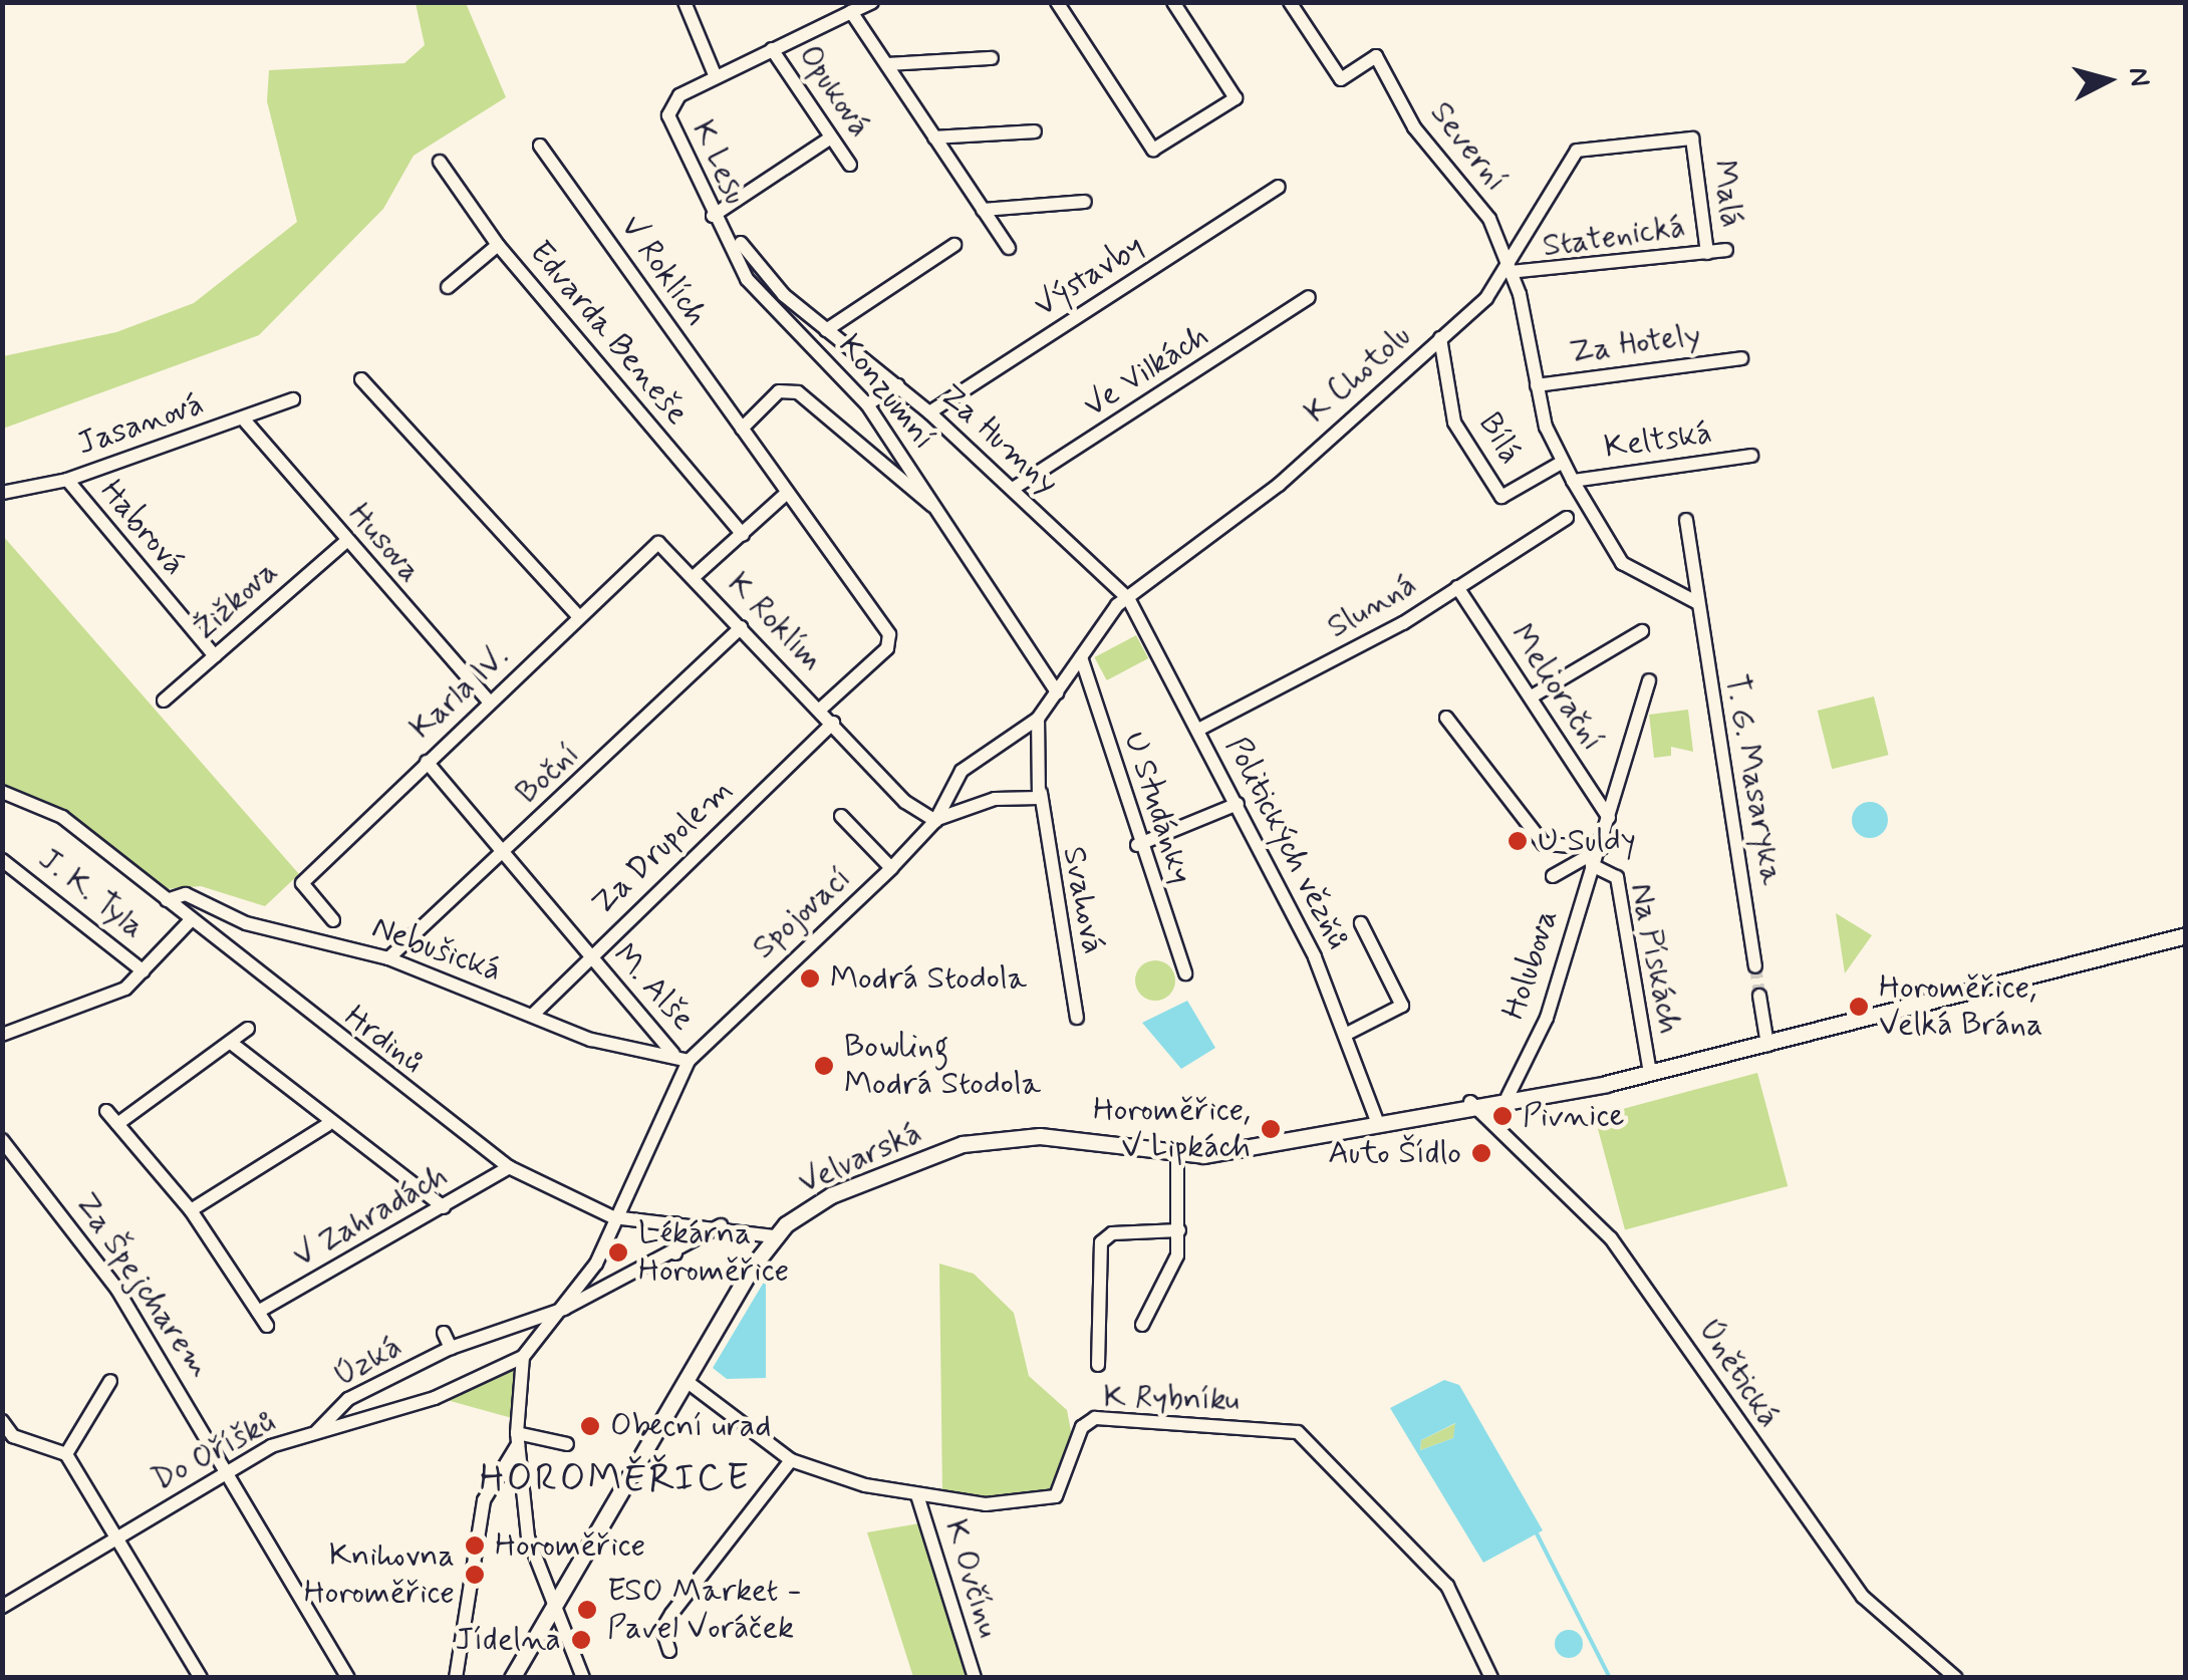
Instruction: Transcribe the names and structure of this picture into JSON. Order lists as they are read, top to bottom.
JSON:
{
  "streets": {
    "main road": ["Velvarská"],
    "street": [
      "Opuková",
      "Severní",
      "K Lesu",
      "Malá",
      "Statenická",
      "V Roklích",
      "Výstavby",
      "Edvarda Beneše",
      "Za Hotely",
      "Ve Vilkách",
      "K Chotolu",
      "Konzumní",
      "Jasanová",
      "Bílá",
      "Za Humny",
      "Keltská",
      "Habrová",
      "Husova",
      "Žižkova",
      "Slunná",
      "K Roklím",
      "Meliorační",
      "Karla IV.",
      "Boční",
      "T. G. Masaryka",
      "U Studánky",
      "Politických vězňů",
      "Za Drupolem",
      "J. K. Tyla",
      "Svahová",
      "Spojovací",
      "Nebušická",
      "Na Pískách",
      "Holubova",
      "M. Alše",
      "Hrdinů",
      "V Zahradách",
      "Za Špejcharem",
      "Úzká",
      "Únětická",
      "K Rybníku",
      "Do Oříšků",
      "K Ovčínu"
    ]
  },
  "crossings": [
    ["Opuková", "K Lesu"],
    ["Severní", "Statenická"],
    ["Severní", "K Chotolu"],
    ["K Lesu", "Konzumní"],
    ["Malá", "Statenická"],
    ["Malá", "K Chotolu"],
    ["Statenická", "K Chotolu"],
    ["V Roklích", "Konzumní"],
    ["V Roklích", "K Roklím"],
    ["Výstavby", "Za Humny"],
    ["Edvarda Beneše", "K Roklím"],
    ["Ve Vilkách", "Za Humny"],
    ["K Chotolu", "Bílá"],
    ["K Chotolu", "Za Humny"],
    ["K Chotolu", "Politických vězňů"],
    ["K Chotolu", "Spojovací"],
    ["Konzumní", "K Roklím"],
    ["Konzumní", "Spojovací"],
    ["Jasanová", "Habrová"],
    ["Jasanová", "Husova"],
    ["Za Humny", "Politických vězňů"],
    ["Za Humny", "Spojovací"],
    ["Habrová", "Žižkova"],
    ["Husova", "Žižkova"],
    ["Husova", "Karla IV."],
    ["Slunná", "Meliorační"],
    ["Slunná", "Politických vězňů"],
    ["K Roklím", "Karla IV."],
    ["K Roklím", "Boční"],
    ["K Roklím", "Za Drupolem"],
    ["K Roklím", "Spojovací"],
    ["Meliorační", "Holubova"],
    ["Karla IV.", "M. Alše"],
    ["Boční", "Nebušická"],
    ["Boční", "M. Alše"],
    ["U Studánky", "Spojovací"],
    ["Politických vězňů", "Spojovací"],
    ["Politických vězňů", "Velvarská"],
    ["Za Drupolem", "Nebušická"],
    ["Za Drupolem", "M. Alše"],
    ["Svahová", "Spojovací"],
    ["Spojovací", "Nebušická"],
    ["Spojovací", "M. Alše"],
    ["Spojovací", "Hrdinů"],
    ["Spojovací", "Úzká"],
    ["Nebušická", "M. Alše"],
    ["Nebušická", "Hrdinů"],
    ["Na Pískách", "Holubova"],
    ["Na Pískách", "Velvarská"],
    ["Holubova", "Velvarská"],
    ["Hrdinů", "Velvarská"],
    ["Hrdinů", "V Zahradách"],
    ["Hrdinů", "Úzká"],
    ["Velvarská", "Únětická"],
    ["Velvarská", "K Rybníku"],
    ["Za Špejcharem", "Do Oříšků"],
    ["Úzká", "Do Oříšků"],
    ["K Rybníku", "K Ovčínu"]
  ],
  "districts": ["HOROMĚŘICE"],
  "places": [
    "U Suldy",
    "Modrá Stodola",
    "Horoměřice, Velká Brána",
    "Bowling Modrá Stodola",
    "Pivnice",
    "Horoměřice, V Lipkách",
    "Auto Šídlo",
    "Lékárna Horoměřice",
    "Obecní urad",
    "Horoměřice",
    "Knihovna Horoměřice",
    "ESO Market - Pavel Voráček",
    "Jídelna"
  ],
  "north": "right"
}
